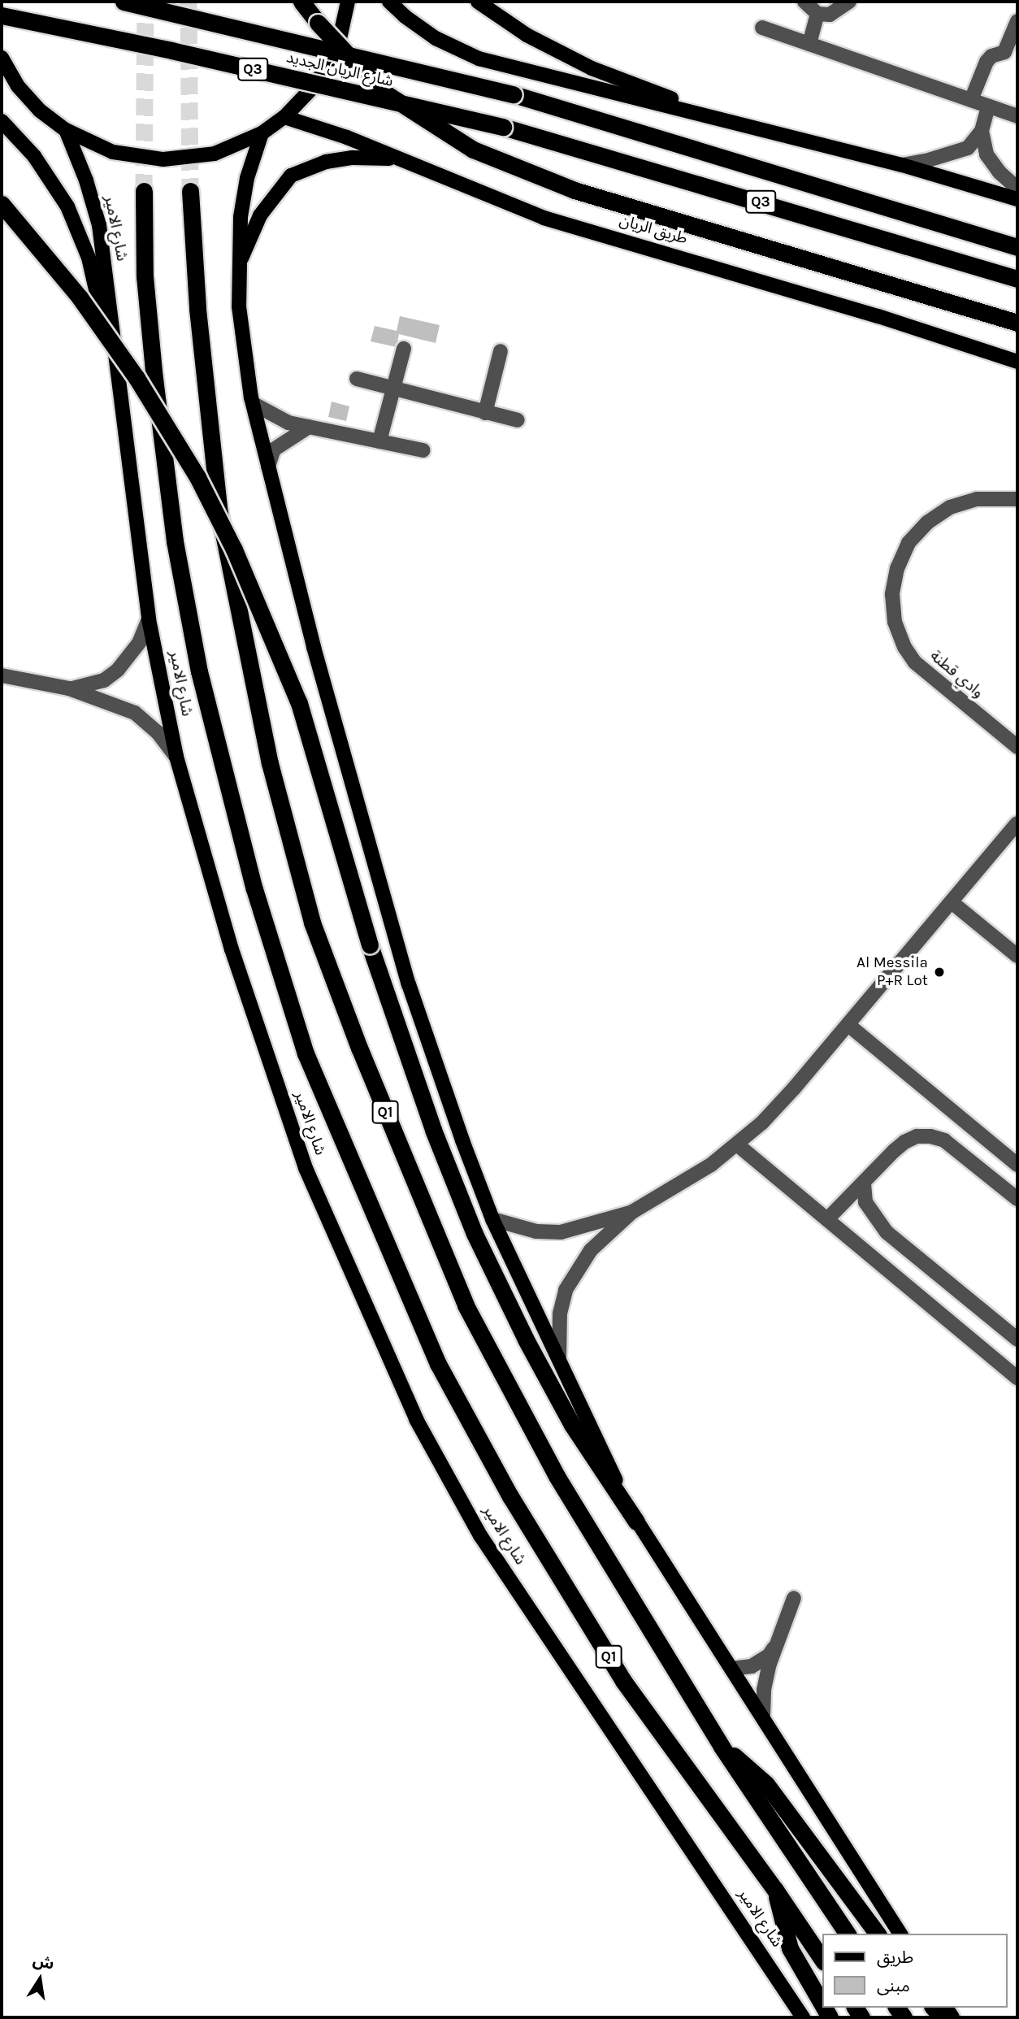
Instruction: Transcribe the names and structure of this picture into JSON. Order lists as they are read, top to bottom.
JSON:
{
  "streets": {
    "highway": [
      "Q3",
      "شارع الريان الجديد",
      "شارع الامير",
      "Q1"
    ],
    "main road": ["طريق الريان"],
    "street": ["وادي قطنة"]
  },
  "places": ["Al Messila P+R Lot"],
  "legend": ["طريق", "مبنى"],
  "north": "top"
}
